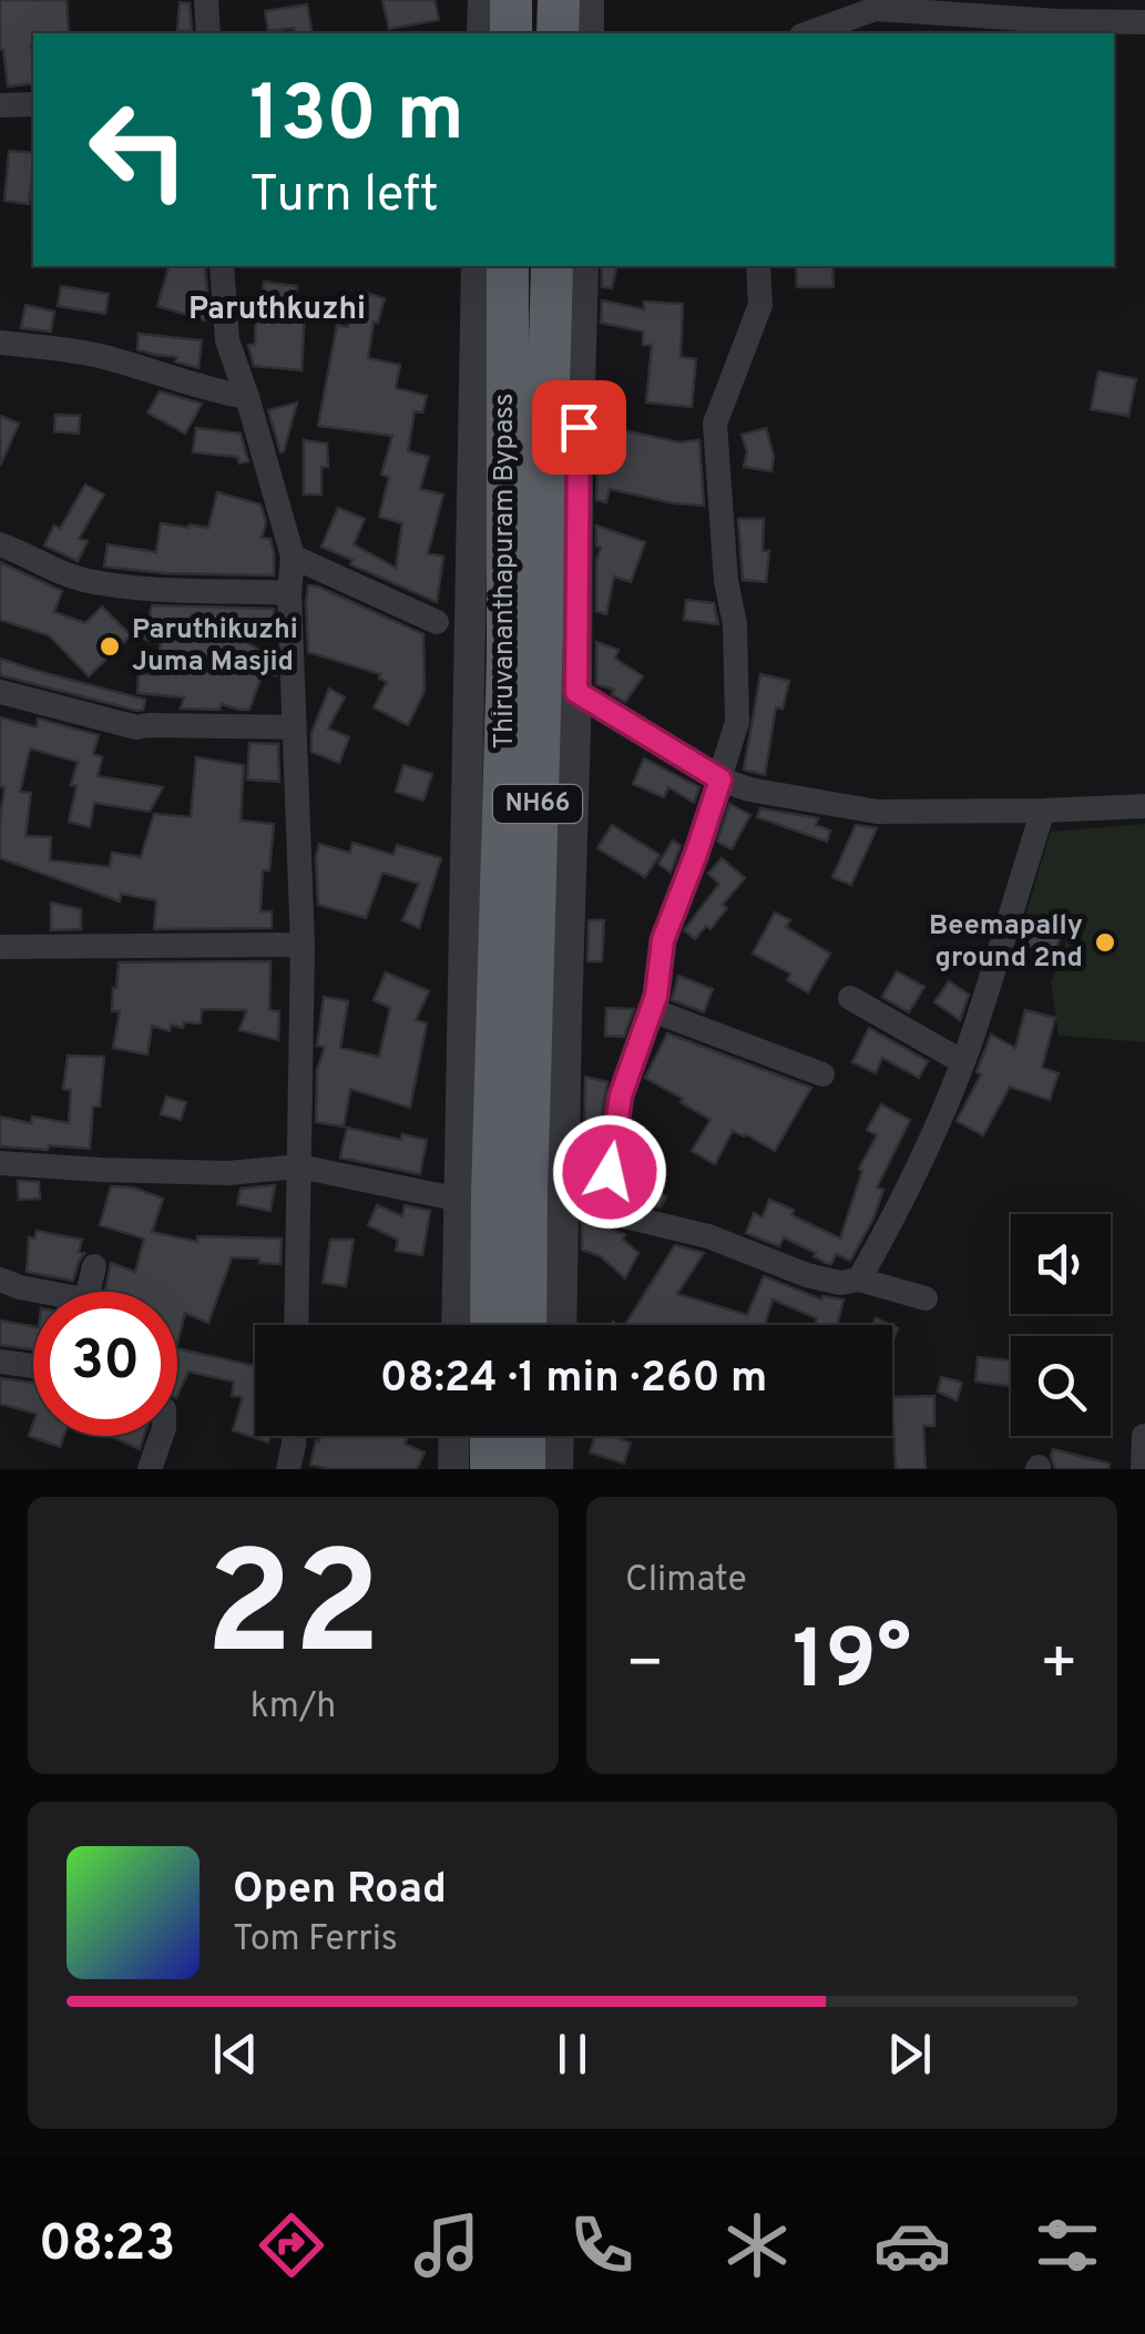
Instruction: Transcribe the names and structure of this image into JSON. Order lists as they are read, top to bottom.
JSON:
{
  "streets": {
    "highway": ["Thiruvananthapuram Bypass", "NH66"]
  },
  "districts": ["Paruthkuzhi"],
  "places": ["Paruthikuzhi Juma Masjid", "Beemapally ground 2nd"],
  "page": {
    "turn": ["130 m", "Turn left"],
    "limit": "30",
    "trip": "08:24 · 1 min · 260 m",
    "tile": [
      ["22", "km/h"],
      "Climate"
    ],
    "heat": ["−", "19°", "+"],
    "song": ["Open Road", "Tom Ferris"],
    "tabs": "08:23"
  }
}
